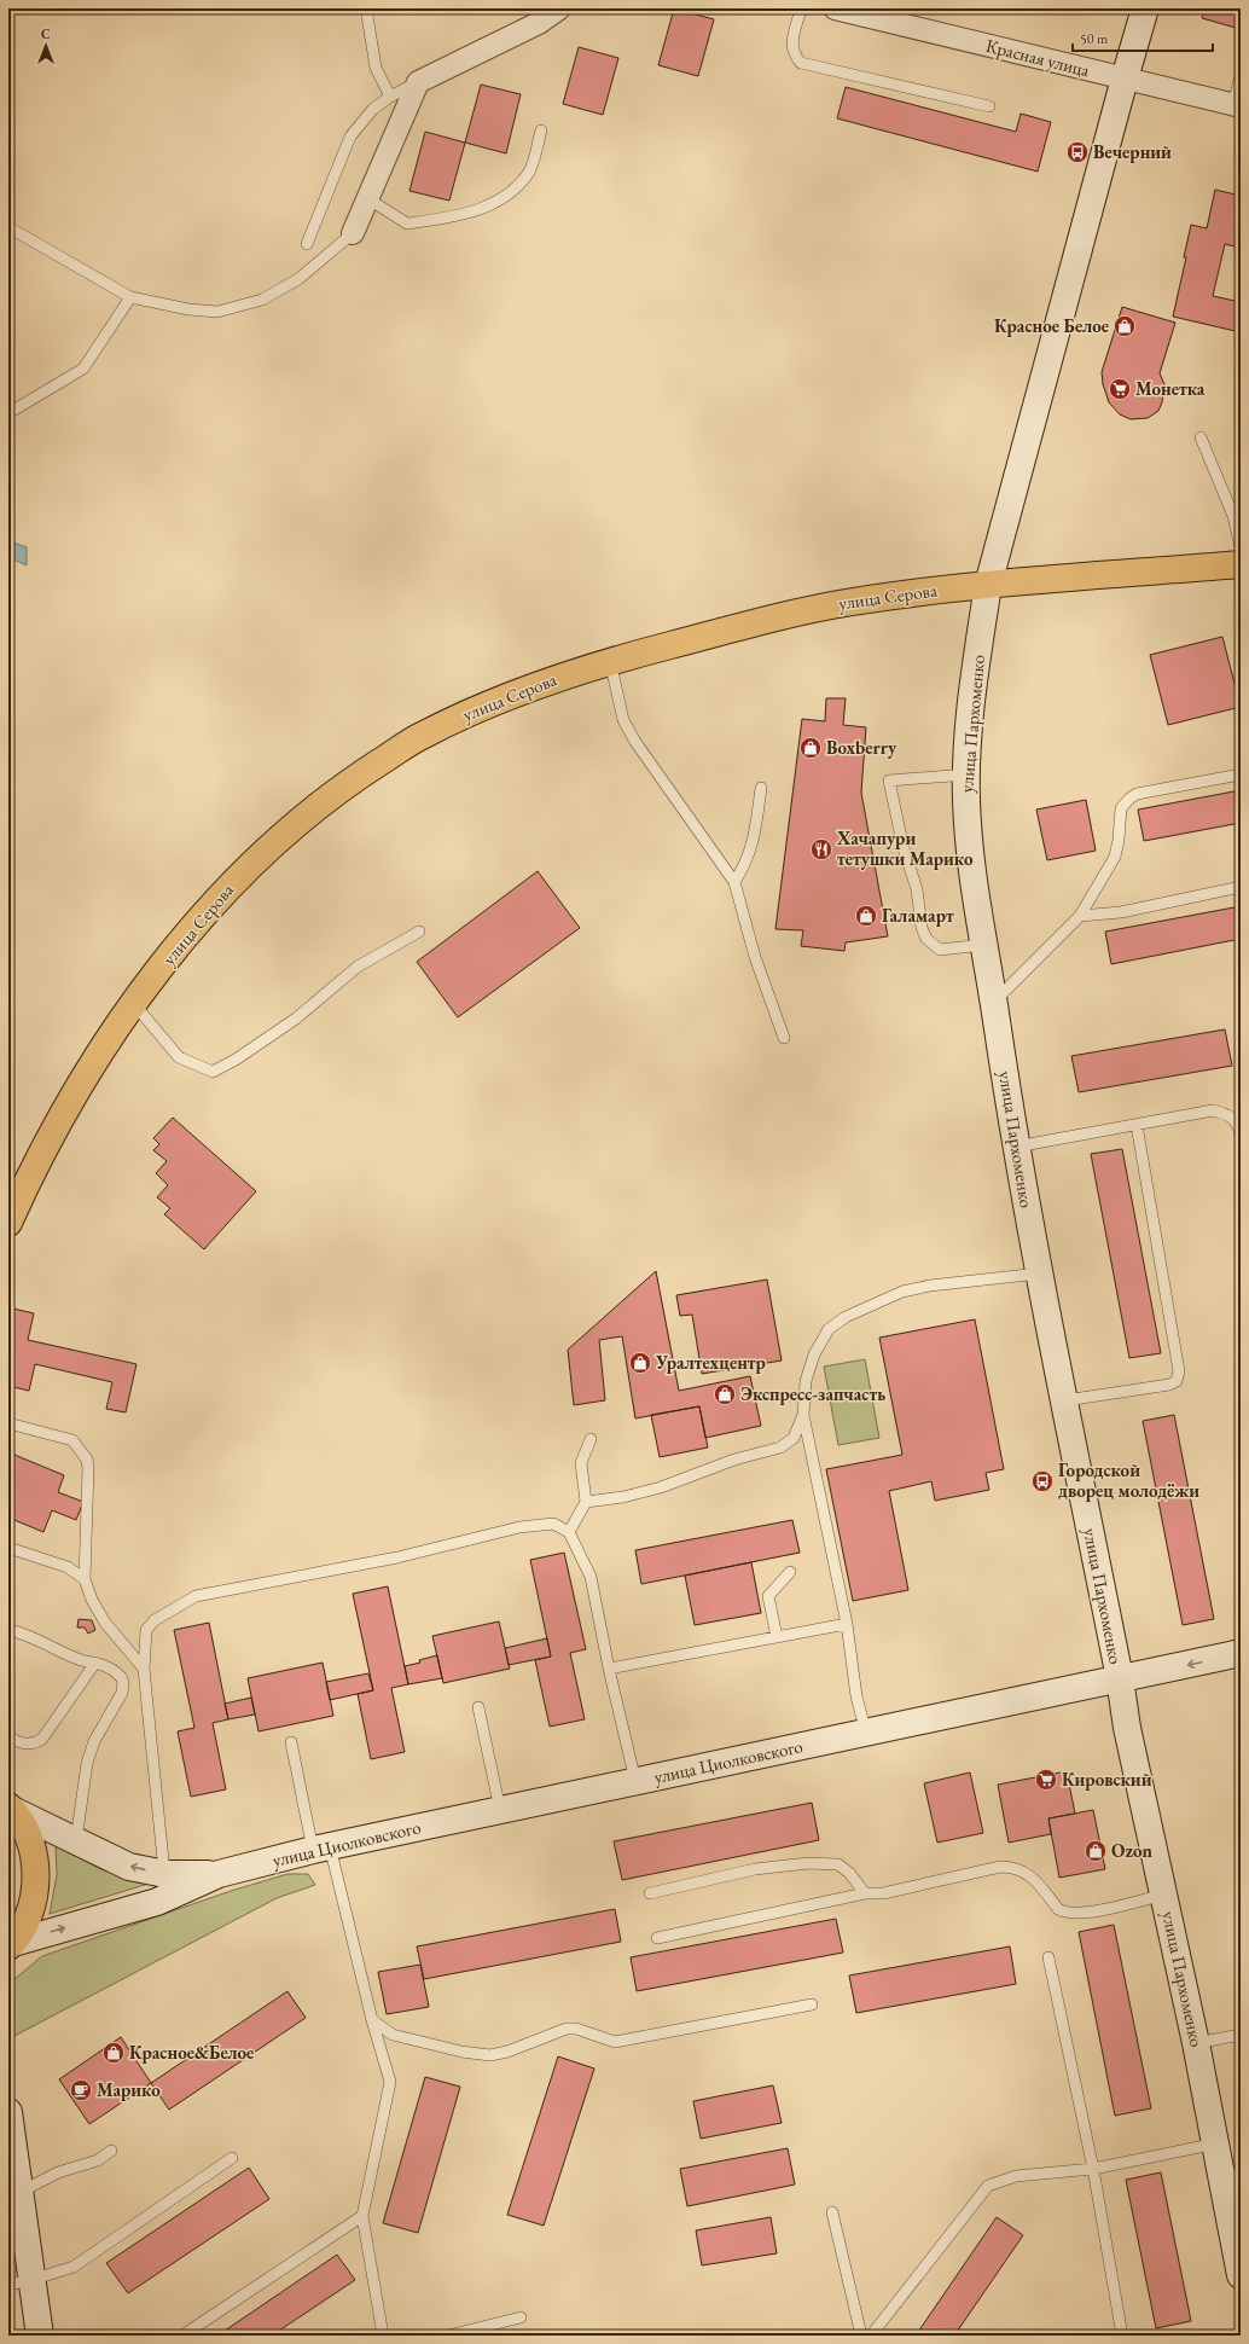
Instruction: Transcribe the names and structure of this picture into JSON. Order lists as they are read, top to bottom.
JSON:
{
  "streets": {
    "main road": ["улица Серова", "улица Пархоменко", "улица Циолковского"],
    "street": ["Красная улица"]
  },
  "crossings": [
    ["Красная улица", "улица Пархоменко"],
    ["улица Серова", "улица Пархоменко"],
    ["улица Пархоменко", "улица Циолковского"]
  ],
  "places": {
    "bus stop": ["Вечерний", "Городской дворец молодёжи"],
    "shop": [
      "Красное Белое",
      "Boxberry",
      "Галамарт",
      "Уралтехцентр",
      "Экспресс-запчасть",
      "Ozon",
      "Красное&Белое"
    ],
    "supermarket": ["Монетка", "Кировский"],
    "restaurant": ["Хачапури тетушки Марико"],
    "cafe": ["Марико"]
  },
  "scale_bar": "50 m",
  "north": "top"
}
